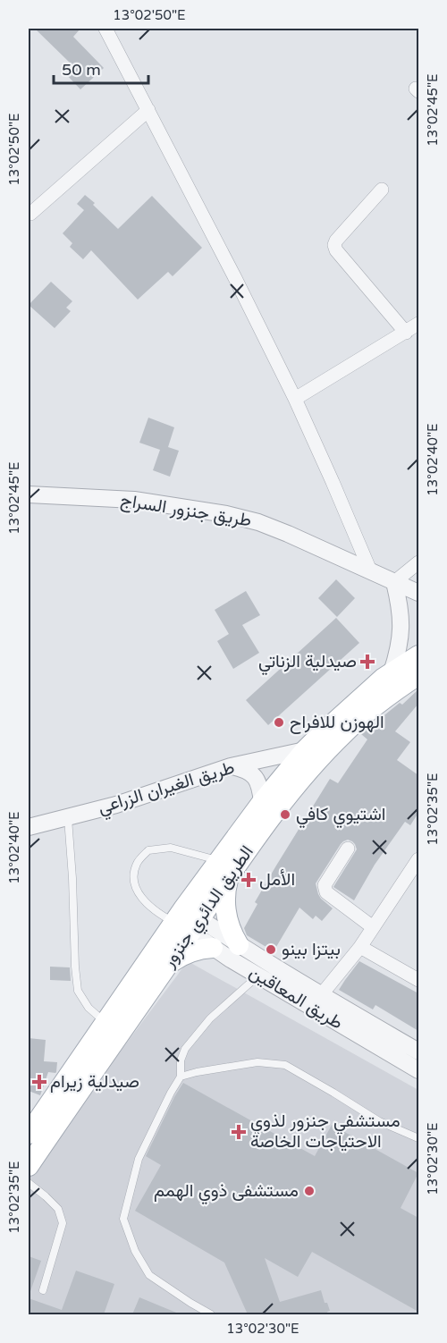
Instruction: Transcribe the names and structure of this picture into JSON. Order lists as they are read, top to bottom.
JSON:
{
  "streets": {
    "main road": ["الطريق الدائري جنزور"],
    "street": ["طريق جنزور السراج", "طريق الغيران الزراعي", "طريق المعاقين"]
  },
  "crossings": [
    ["طريق الغيران الزراعي", "الطريق الدائري جنزور"],
    ["الطريق الدائري جنزور", "طريق المعاقين"]
  ],
  "places": {
    "health": [
      "صيدلية الزناتي",
      "الأمل",
      "صيدلية زيرام",
      "مستشفي جنزور لذوي الاحتياجات الخاصة"
    ],
    "other": [
      "الهوزن للافراح",
      "اشتيوي كافي",
      "بيتزا بينو",
      "مستشفى ذوي الهمم"
    ]
  },
  "scale_bar": "50 m",
  "coordinates": [
    "13°02'50\"E",
    "13°02'45\"E",
    "13°02'40\"E",
    "13°02'35\"E",
    "13°02'30\"E"
  ]
}
